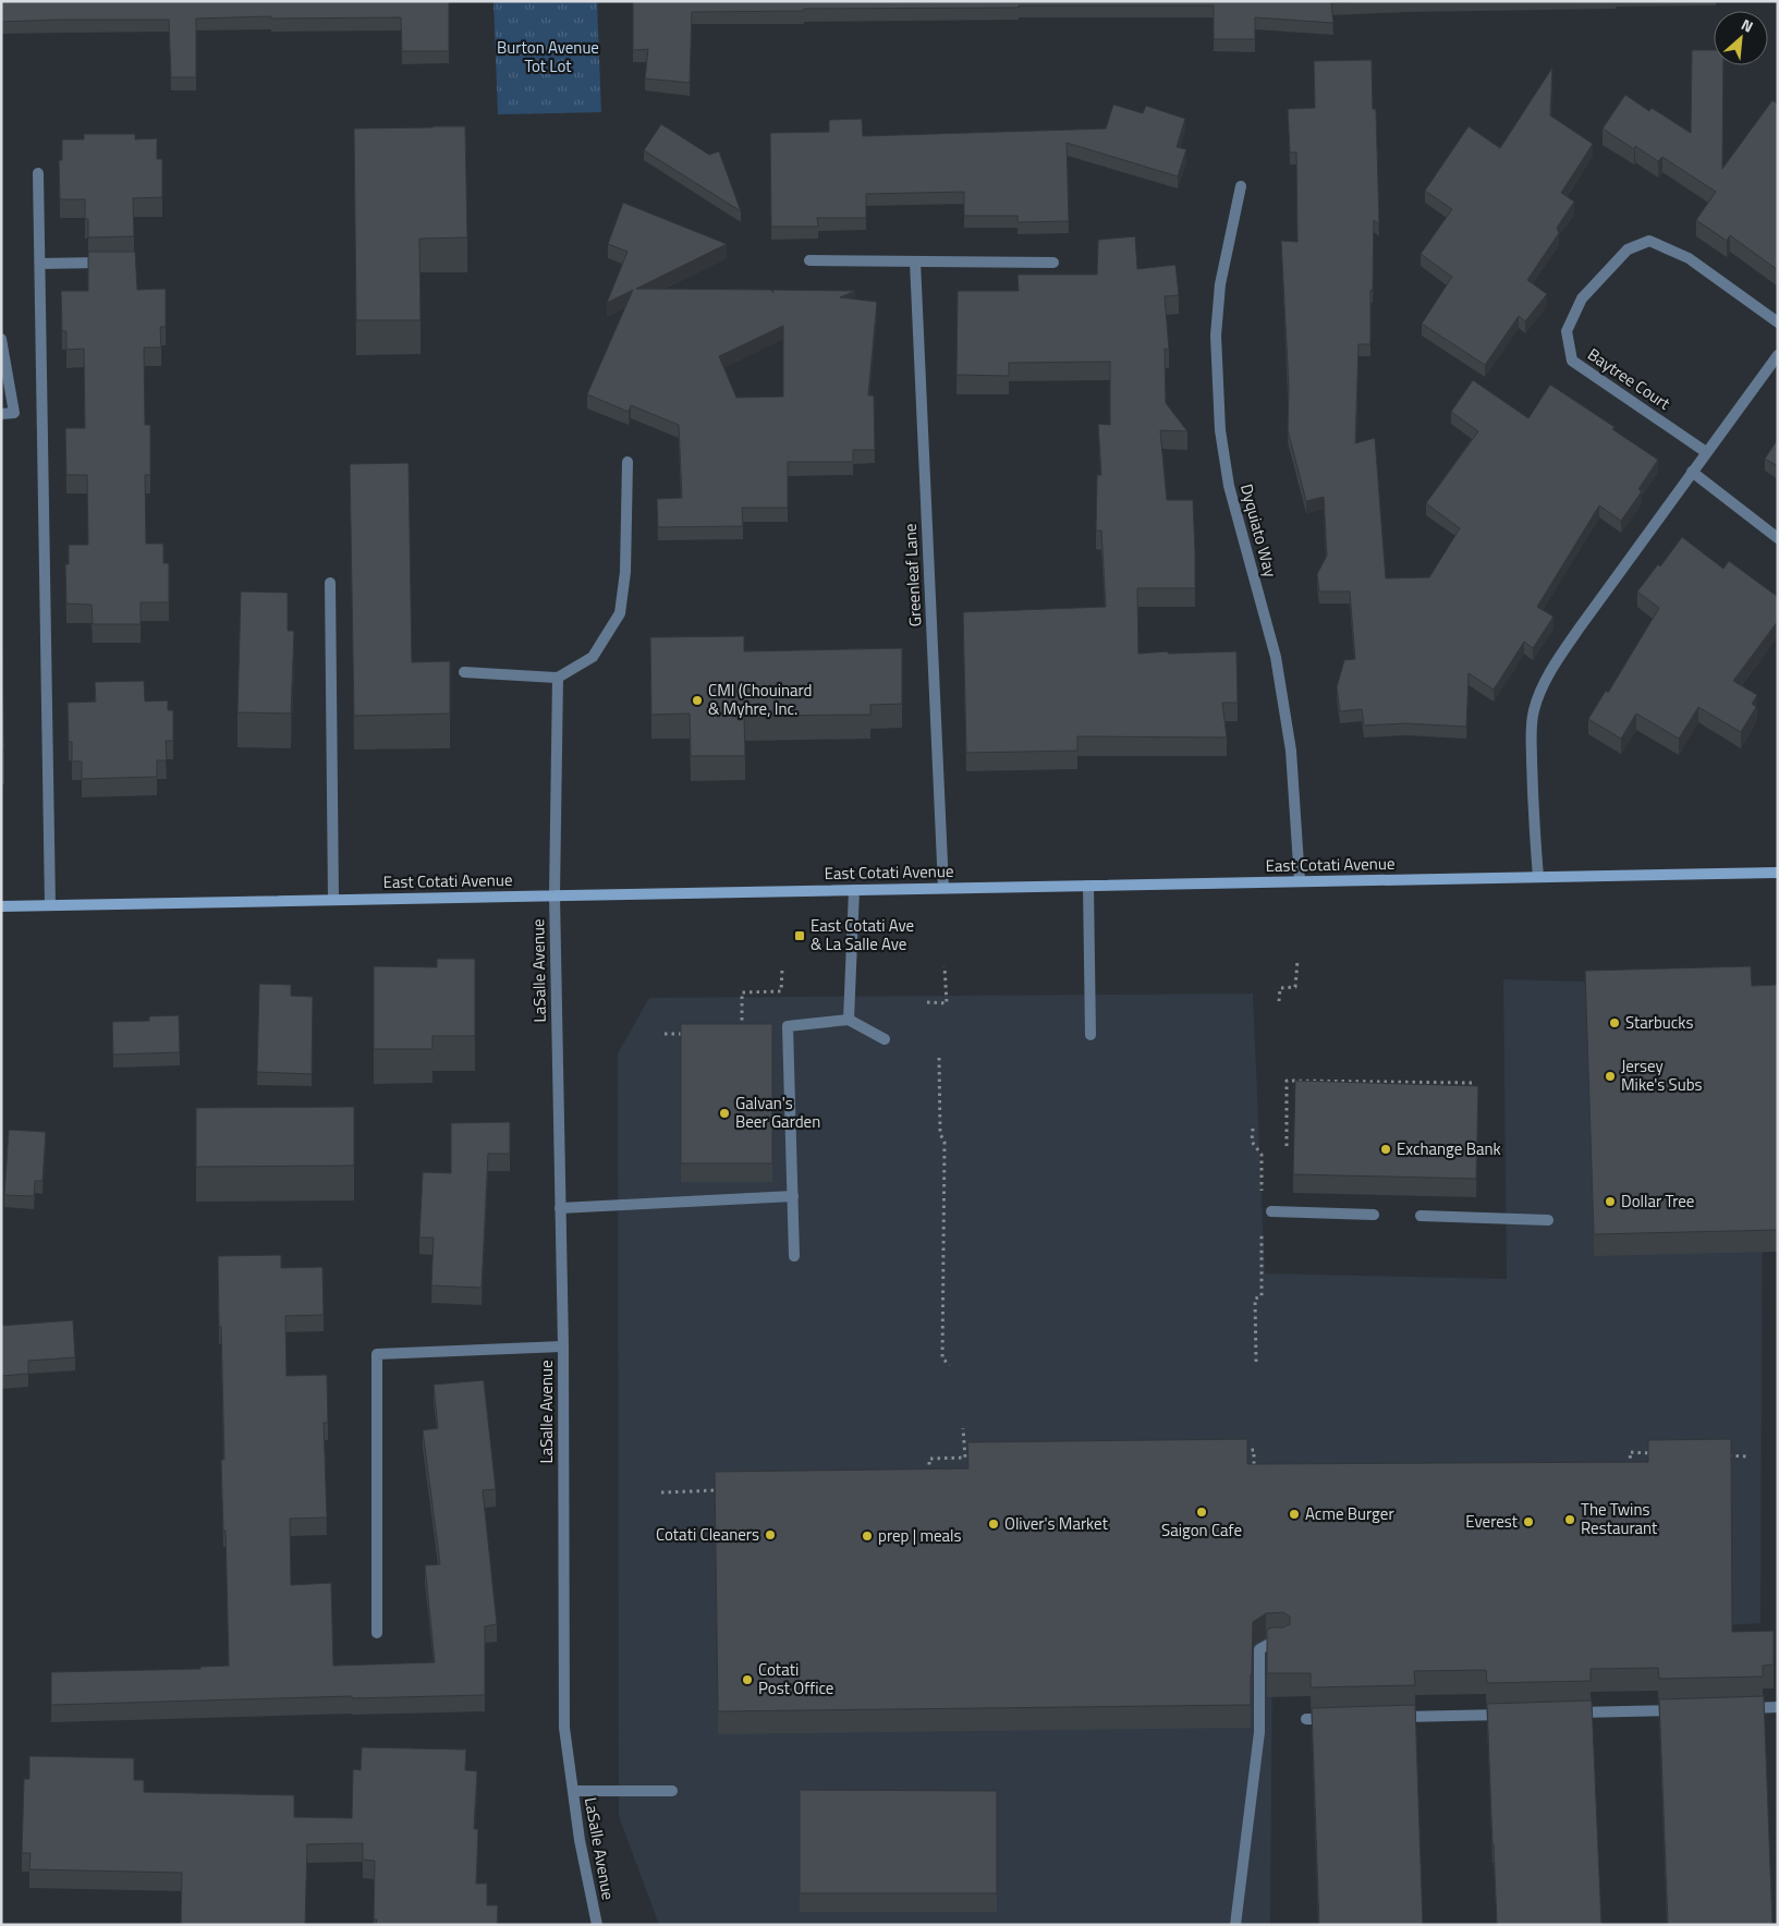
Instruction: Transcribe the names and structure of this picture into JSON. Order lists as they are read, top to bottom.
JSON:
{
  "streets": {
    "main road": ["East Cotati Avenue"],
    "street": [
      "Baytree Court",
      "Dyquiato Way",
      "Greenleaf Lane",
      "LaSalle Avenue"
    ]
  },
  "crossings": [
    ["Dyquiato Way", "East Cotati Avenue"],
    ["Greenleaf Lane", "East Cotati Avenue"],
    ["East Cotati Avenue", "LaSalle Avenue"]
  ],
  "parks": ["Burton Avenue Tot Lot"],
  "places": {
    "other": [
      "CMI (Chouinard & Myhre, Inc.",
      "Starbucks",
      "Jersey Mike's Subs",
      "Galvan's Beer Garden",
      "Exchange Bank",
      "Dollar Tree",
      "Saigon Cafe",
      "Acme Burger",
      "The Twins Restaurant",
      "Everest",
      "Oliver's Market",
      "Cotati Cleaners",
      "prep | meals",
      "Cotati Post Office"
    ],
    "transit": ["East Cotati Ave & La Salle Ave"]
  },
  "north": "top right"
}
